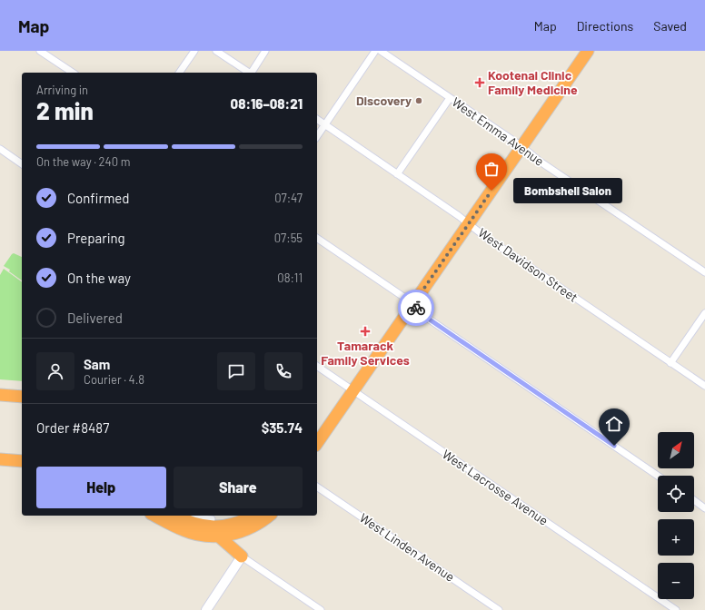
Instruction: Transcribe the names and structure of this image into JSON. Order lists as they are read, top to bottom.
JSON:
{
  "streets": {
    "street": [
      "West Emma Avenue",
      "West Davidson Street",
      "West Lacrosse Avenue",
      "West Linden Avenue"
    ]
  },
  "places": {
    "health": ["Kootenai Clinic Family Medicine", "Tamarack Family Services"],
    "other": ["Discovery", "Bombshell Salon"]
  },
  "north": "top right",
  "page": {
    "header": "Map",
    "nav": ["Map", "Directions", "Saved"],
    "heading": ["2 min", "Arriving in", "08:16–08:21"],
    "panel": [
      "Sam",
      "Courier · 4.8",
      "Order #8487",
      "$35.74"
    ],
    "bar": "On the way · 240 m",
    "bubble": "Bombshell Salon",
    "list": [
      ["Confirmed", "07:47"],
      ["Preparing", "07:55"],
      ["On the way", "08:11"],
      "Delivered"
    ],
    "map_buttons": ["+", "−"],
    "buttons": ["Help", "Share"]
  }
}
